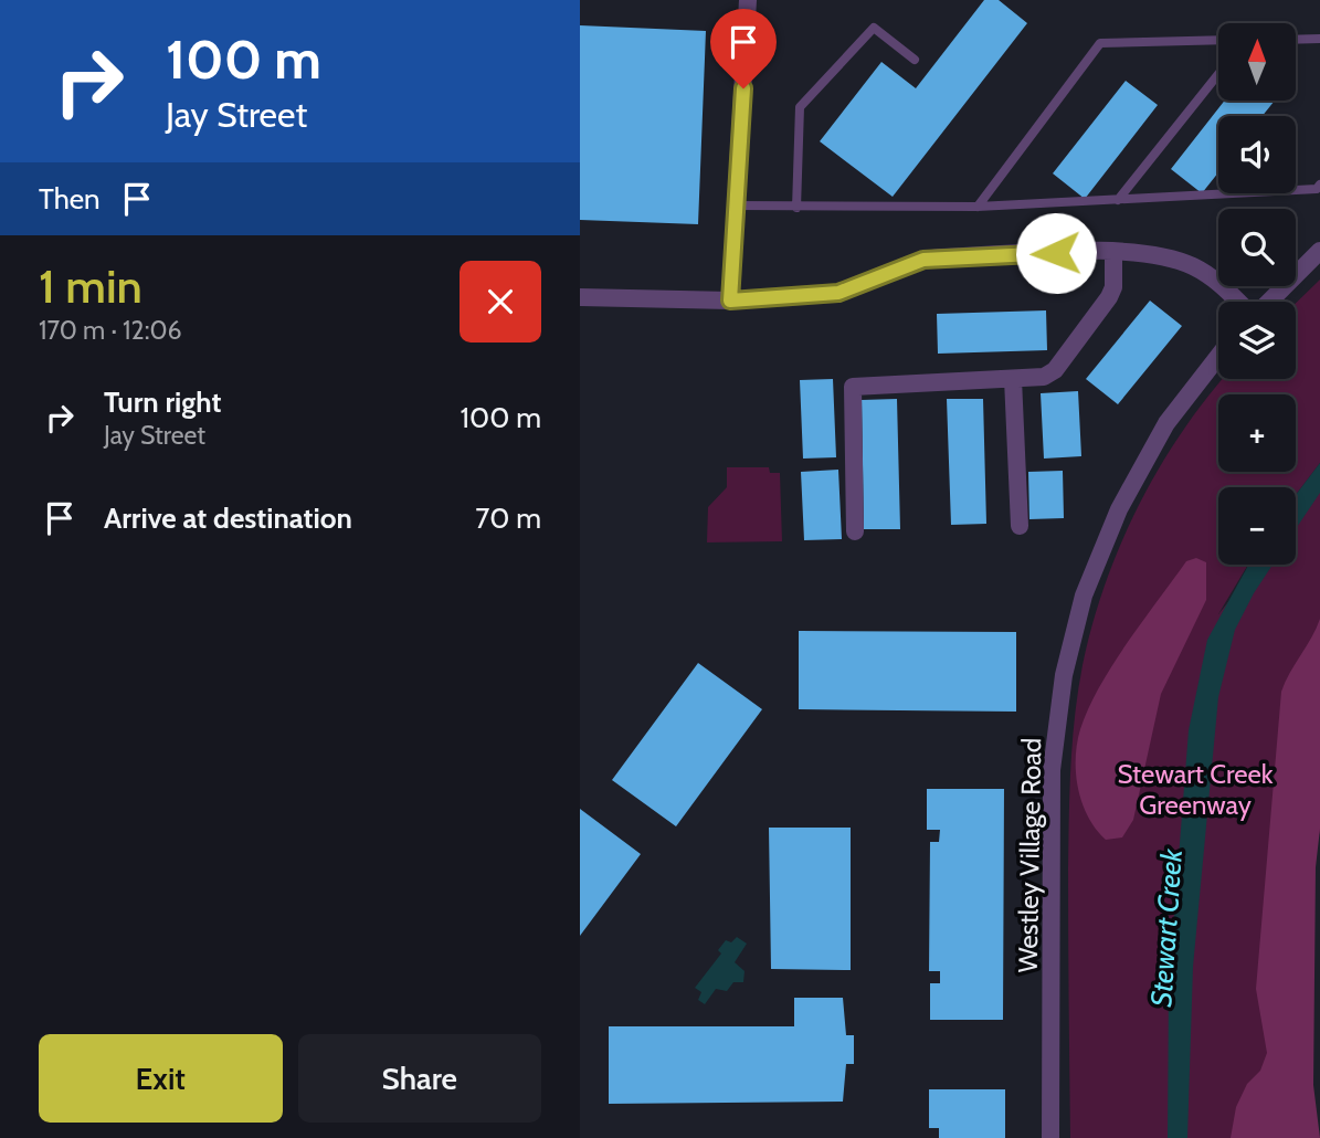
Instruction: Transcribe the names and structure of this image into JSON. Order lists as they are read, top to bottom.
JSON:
{
  "streets": {
    "street": ["Westley Village Road"]
  },
  "water": ["Stewart Creek"],
  "parks": ["Stewart Creek Greenway"],
  "north": "top",
  "page": {
    "turn": ["100 m", "Jay Street"],
    "map_buttons": ["+", "−"],
    "then": "Then",
    "heading": ["1 min", "170 m · 12:06"],
    "list": [
      {
        "name": "Turn right",
        "note": "Jay Street",
        "value": "100 m"
      },
      {
        "name": "Arrive at destination",
        "value": "70 m"
      }
    ],
    "buttons": ["Exit", "Share"]
  }
}
